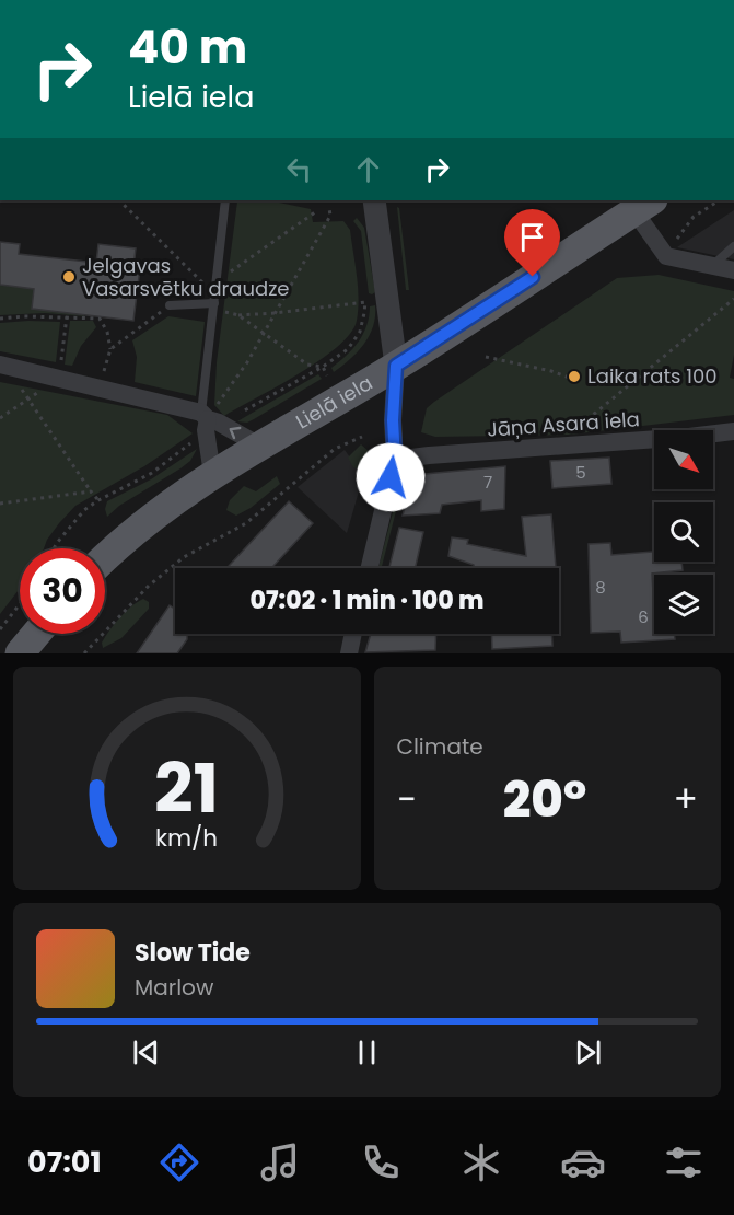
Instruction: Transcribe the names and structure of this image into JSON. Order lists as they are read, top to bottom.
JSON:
{
  "streets": {
    "main road": ["Lielā iela"],
    "street": ["Jāņa Asara iela"]
  },
  "places": ["Jelgavas Vasarsvētku draudze", "Laika rats 100"],
  "house_numbers": [
    "5",
    "7",
    "8",
    "6"
  ],
  "north": "bottom right",
  "page": {
    "turn": ["40 m", "Lielā iela"],
    "limit": "30",
    "trip": "07:02 · 1 min · 100 m",
    "tile": "Climate",
    "heat": ["−", "20°", "+"],
    "song": ["Slow Tide", "Marlow"],
    "tabs": "07:01",
    "gauge": ["21", "km/h"]
  }
}
